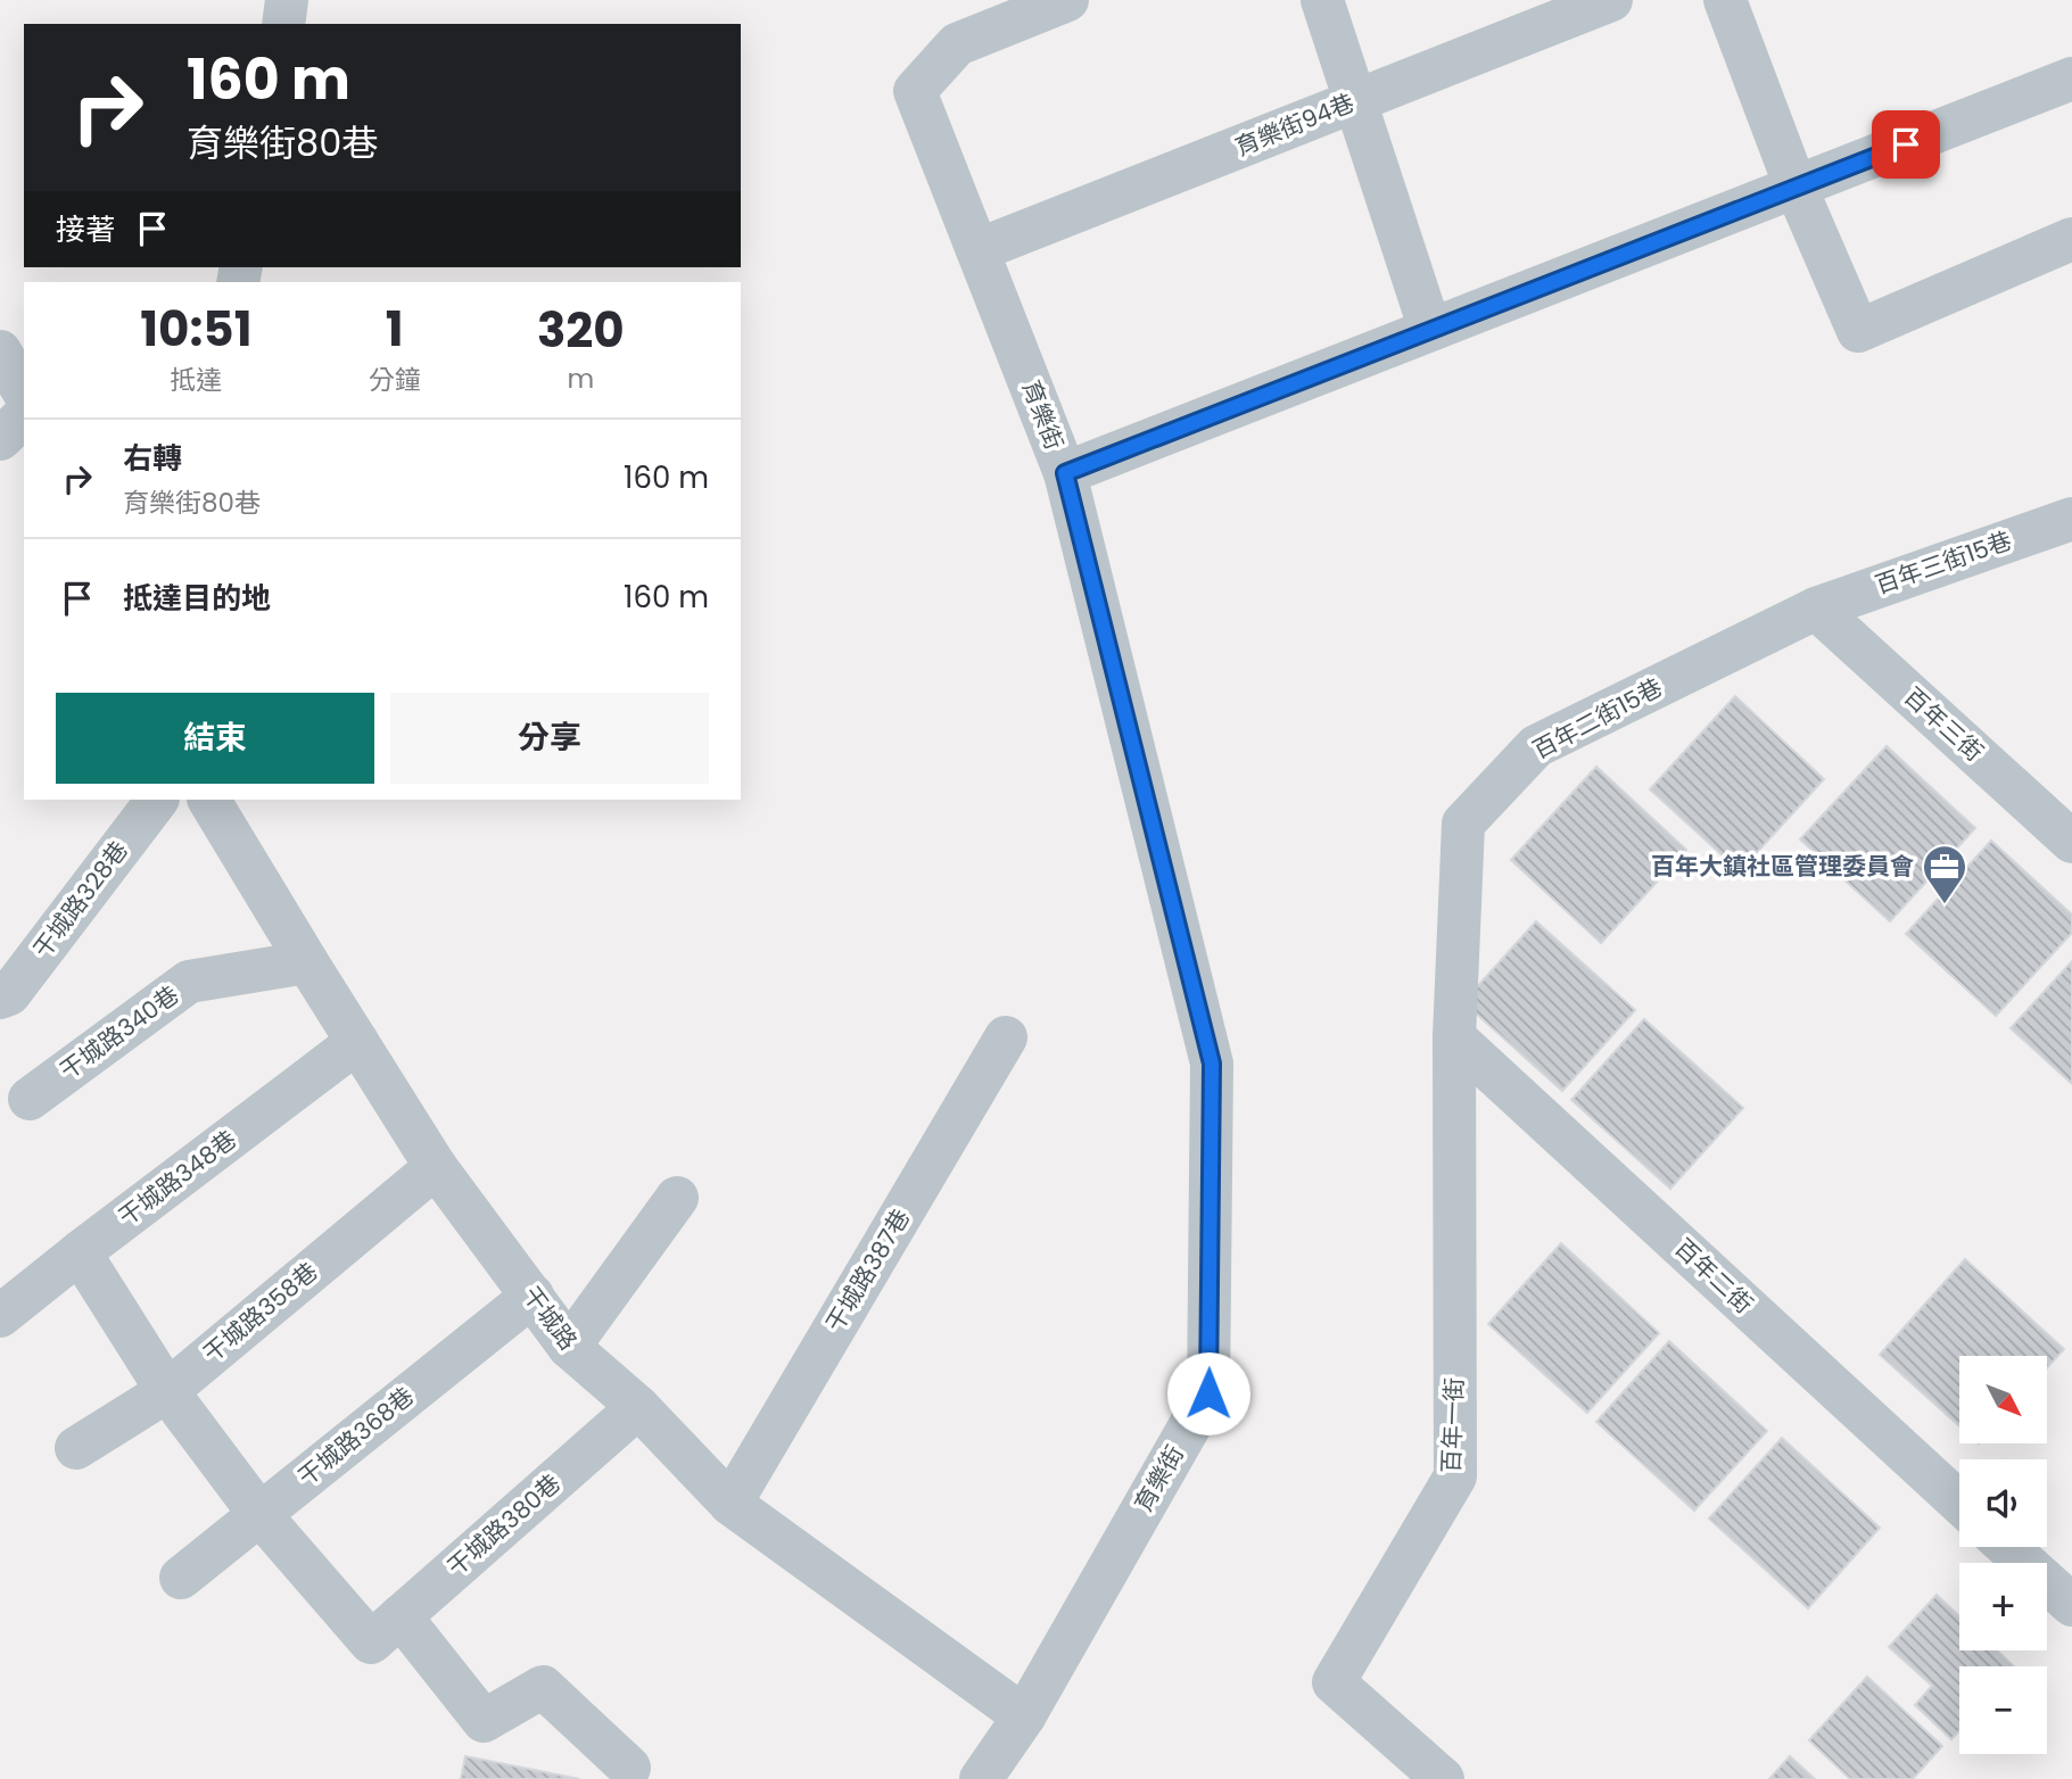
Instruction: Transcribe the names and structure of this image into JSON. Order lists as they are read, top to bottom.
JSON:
{
  "streets": {
    "street": [
      "育樂街94巷",
      "育樂街",
      "百年三街15巷",
      "百年二街15巷",
      "百年三街",
      "干城路328巷",
      "干城路340巷",
      "干城路348巷",
      "干城路387巷",
      "百年二街",
      "干城路358巷",
      "干城路",
      "百年一街",
      "干城路368巷",
      "干城路380巷"
    ]
  },
  "crossings": [
    ["育樂街94巷", "育樂街"],
    ["育樂街", "干城路"],
    ["百年三街15巷", "百年二街15巷"],
    ["百年三街15巷", "百年三街"],
    ["百年二街15巷", "百年三街"],
    ["百年二街15巷", "百年二街"],
    ["百年二街15巷", "百年一街"],
    ["干城路340巷", "干城路"],
    ["干城路348巷", "干城路"],
    ["干城路387巷", "干城路"],
    ["百年二街", "百年一街"],
    ["干城路358巷", "干城路"],
    ["干城路", "干城路368巷"],
    ["干城路", "干城路380巷"]
  ],
  "places": {
    "office": ["百年大鎮社區管理委員會"]
  },
  "north": "bottom right",
  "page": {
    "turn": ["160 m", "育樂街80巷"],
    "then": "接著",
    "eta": [
      "10:51",
      "抵達",
      "1",
      "分鐘",
      "320",
      "m"
    ],
    "list": [
      {
        "name": "右轉",
        "note": "育樂街80巷",
        "value": "160 m"
      },
      {
        "name": "抵達目的地",
        "value": "160 m"
      }
    ],
    "buttons": ["結束", "分享"],
    "map_buttons": ["+", "−"]
  }
}
